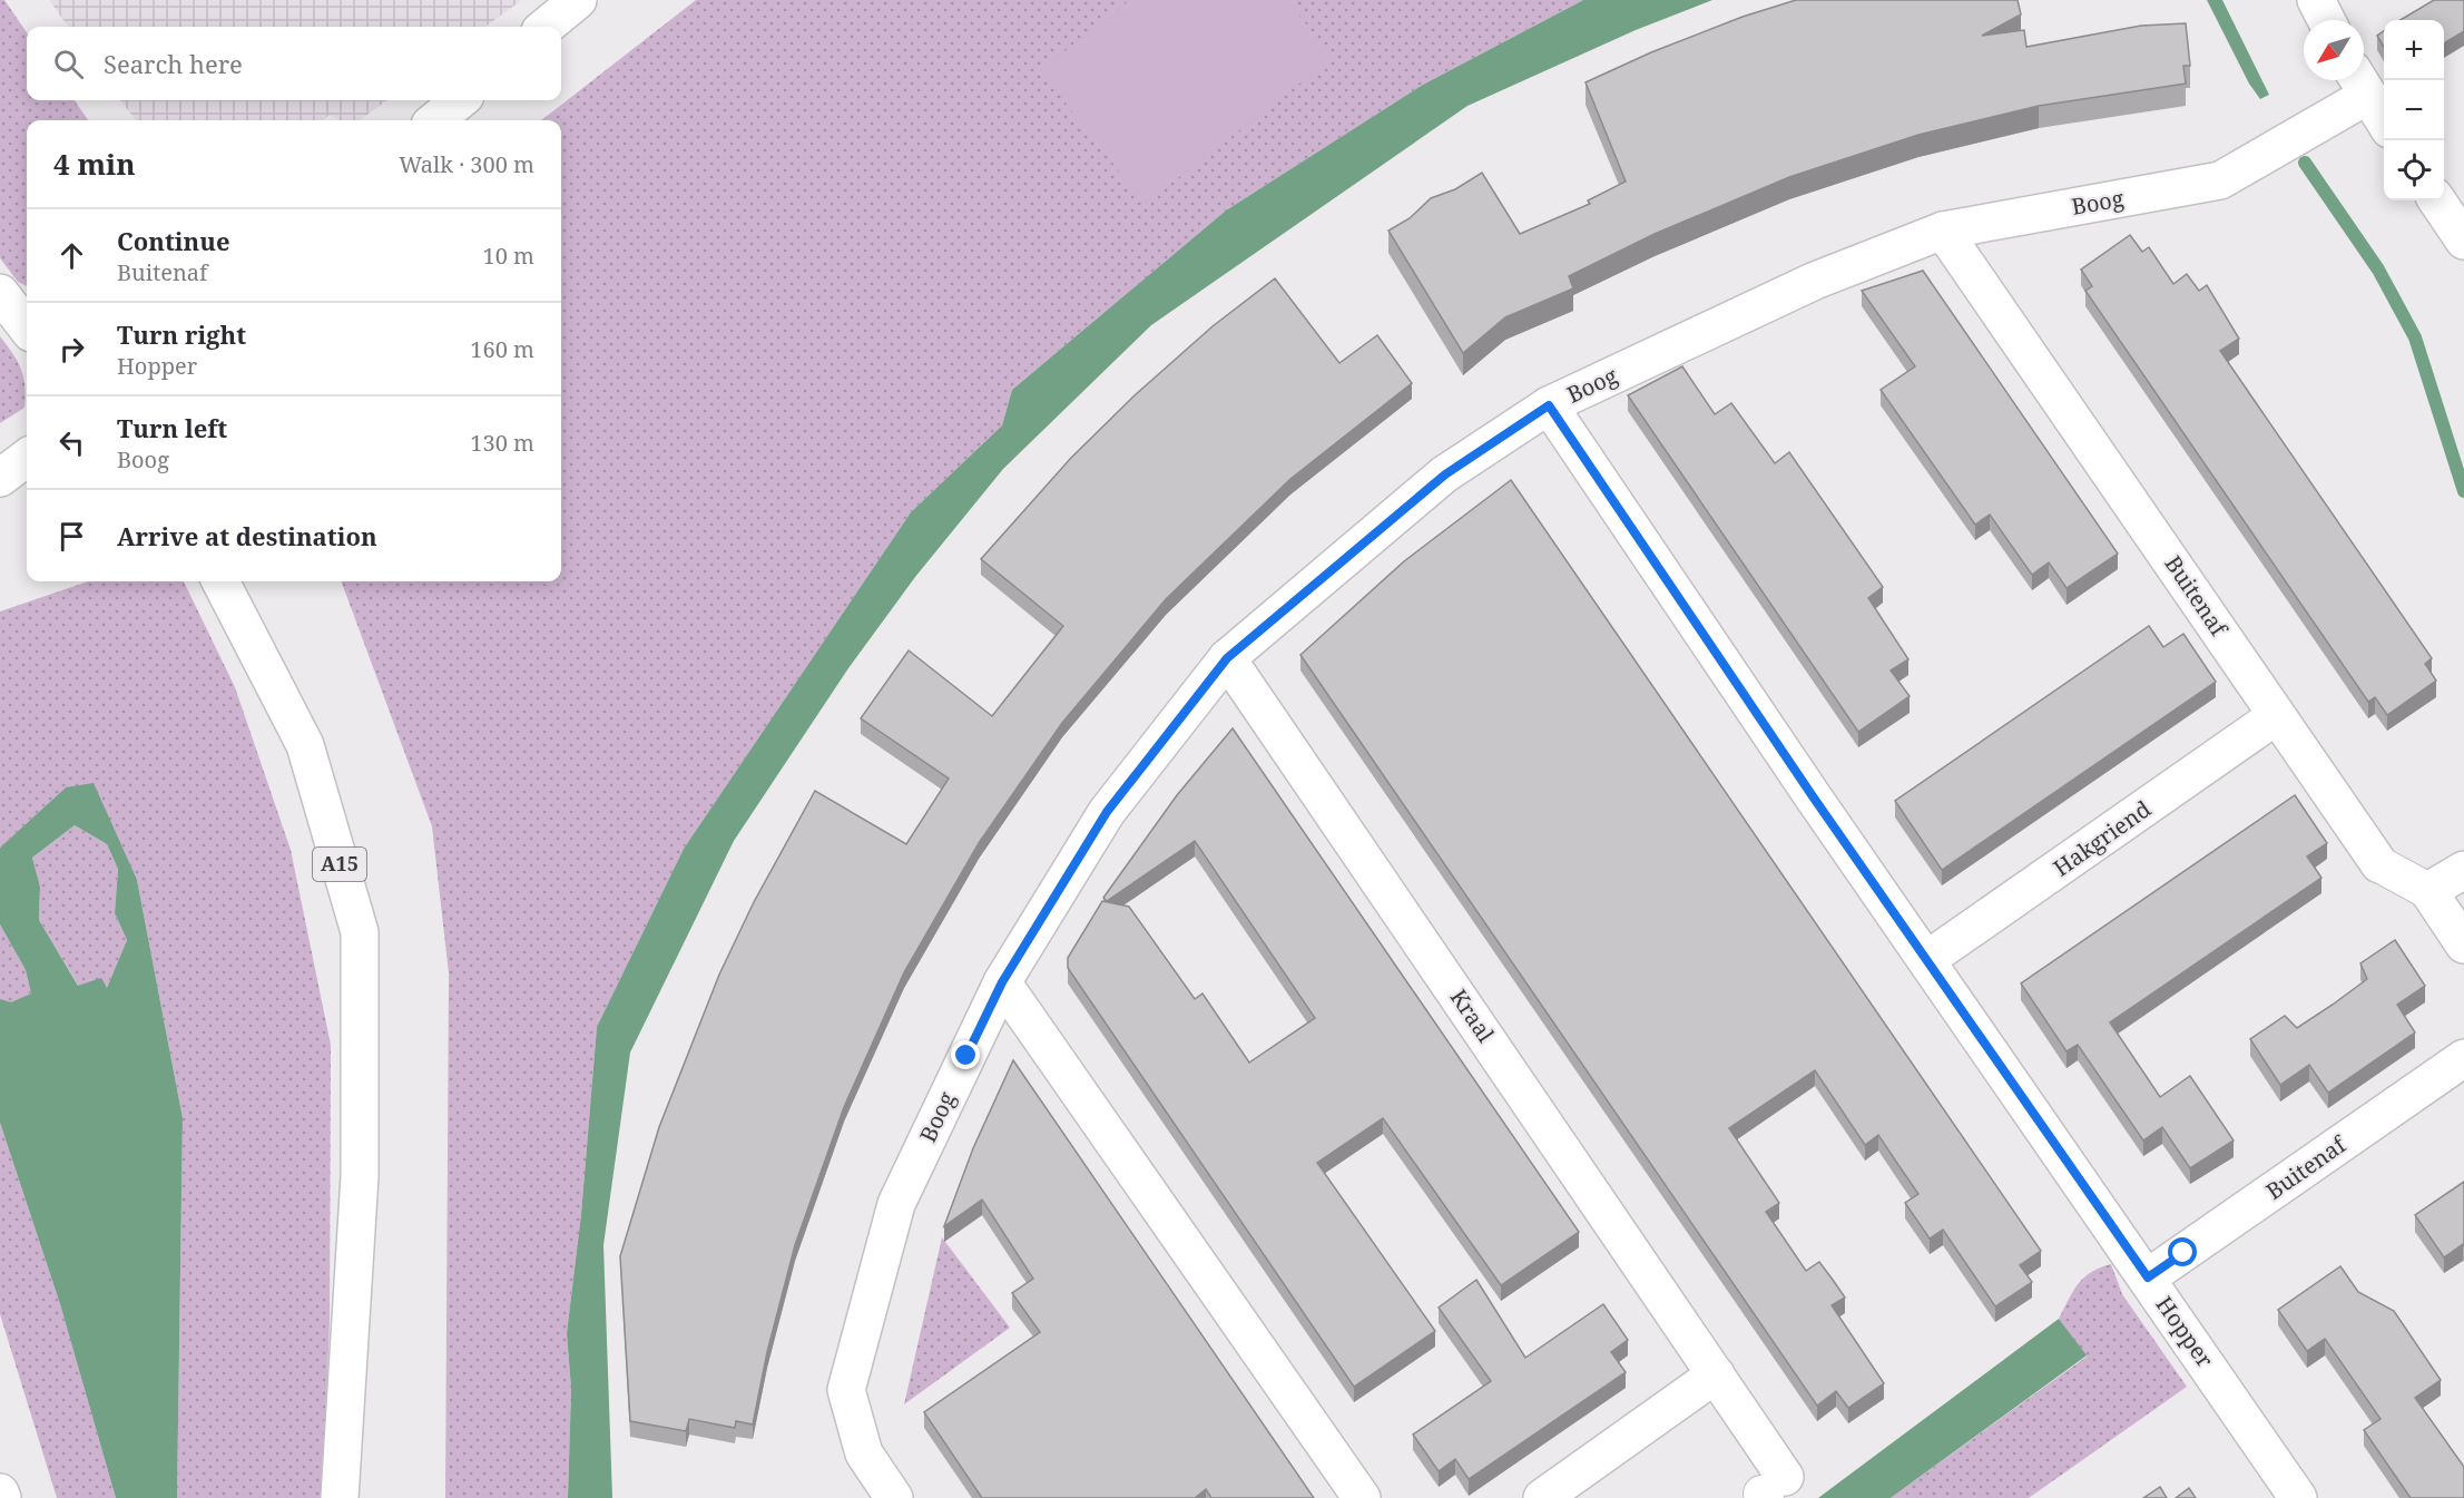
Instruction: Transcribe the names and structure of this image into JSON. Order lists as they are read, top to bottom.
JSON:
{
  "streets": {
    "main road": [
      "Boog",
      "Buitenaf",
      "Hakgriend",
      "A15",
      "Kraal",
      "Hopper"
    ]
  },
  "crossings": [
    ["Boog", "Buitenaf"],
    ["Boog", "Kraal"],
    ["Boog", "Hopper"],
    ["Buitenaf", "Hakgriend"],
    ["Buitenaf", "Hopper"],
    ["Hakgriend", "Hopper"]
  ],
  "north": "bottom left",
  "page": {
    "map_buttons": ["+", "−"],
    "search": "Search here",
    "heading": ["4 min", "Walk · 300 m"],
    "list": [
      ["Continue", "Buitenaf", "10 m"],
      ["Turn right", "Hopper", "160 m"],
      ["Turn left", "Boog", "130 m"],
      "Arrive at destination"
    ]
  }
}
